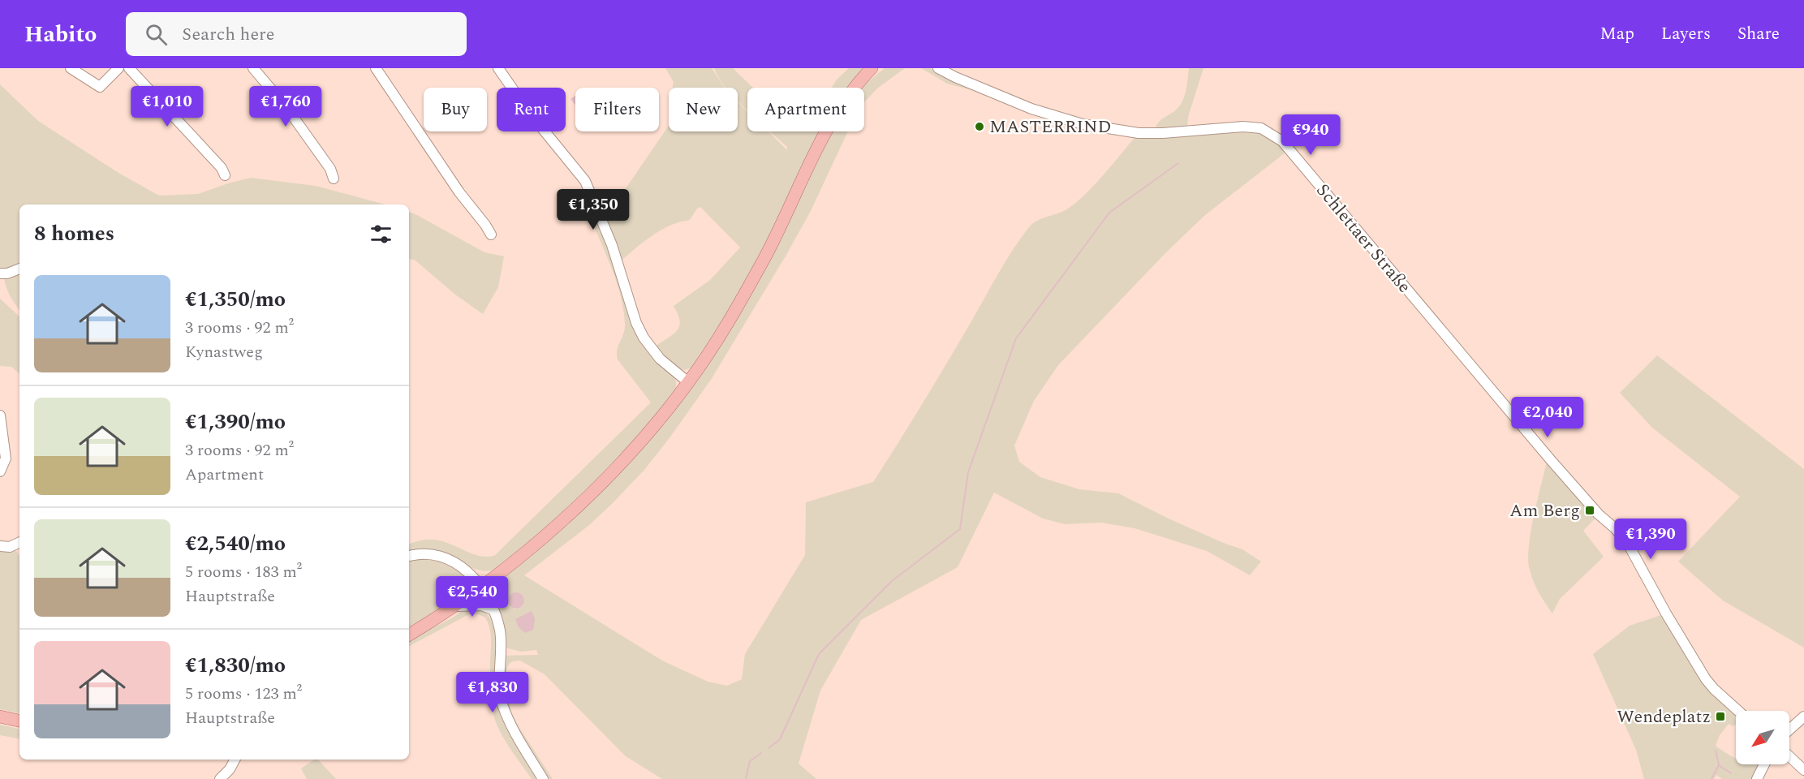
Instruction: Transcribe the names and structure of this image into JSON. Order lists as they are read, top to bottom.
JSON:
{
  "streets": {
    "street": ["Schlettaer Straße"]
  },
  "places": {
    "other": ["MASTERRIND"],
    "transit": ["Am Berg", "Wendeplatz"]
  },
  "north": "bottom left",
  "page": {
    "header": "Habito",
    "search": "Search here",
    "nav": ["Map", "Layers", "Share"],
    "price": [
      "€1,010",
      "€1,760",
      "€940",
      "€1,350",
      "€2,040",
      "€1,390",
      "€2,540",
      "€1,830"
    ],
    "chip": [
      "Buy",
      "Rent",
      "Filters",
      "New",
      "Apartment"
    ],
    "heading": "8 homes",
    "list": [
      {
        "name": "€1,350/mo",
        "note": "3 rooms · 92 m² · Kynastweg"
      },
      {
        "name": "€1,390/mo",
        "note": "3 rooms · 92 m² · Apartment"
      },
      {
        "name": "€2,540/mo",
        "note": "5 rooms · 183 m² · Hauptstraße"
      },
      {
        "name": "€1,830/mo",
        "note": "5 rooms · 123 m² · Hauptstraße"
      }
    ]
  }
}
